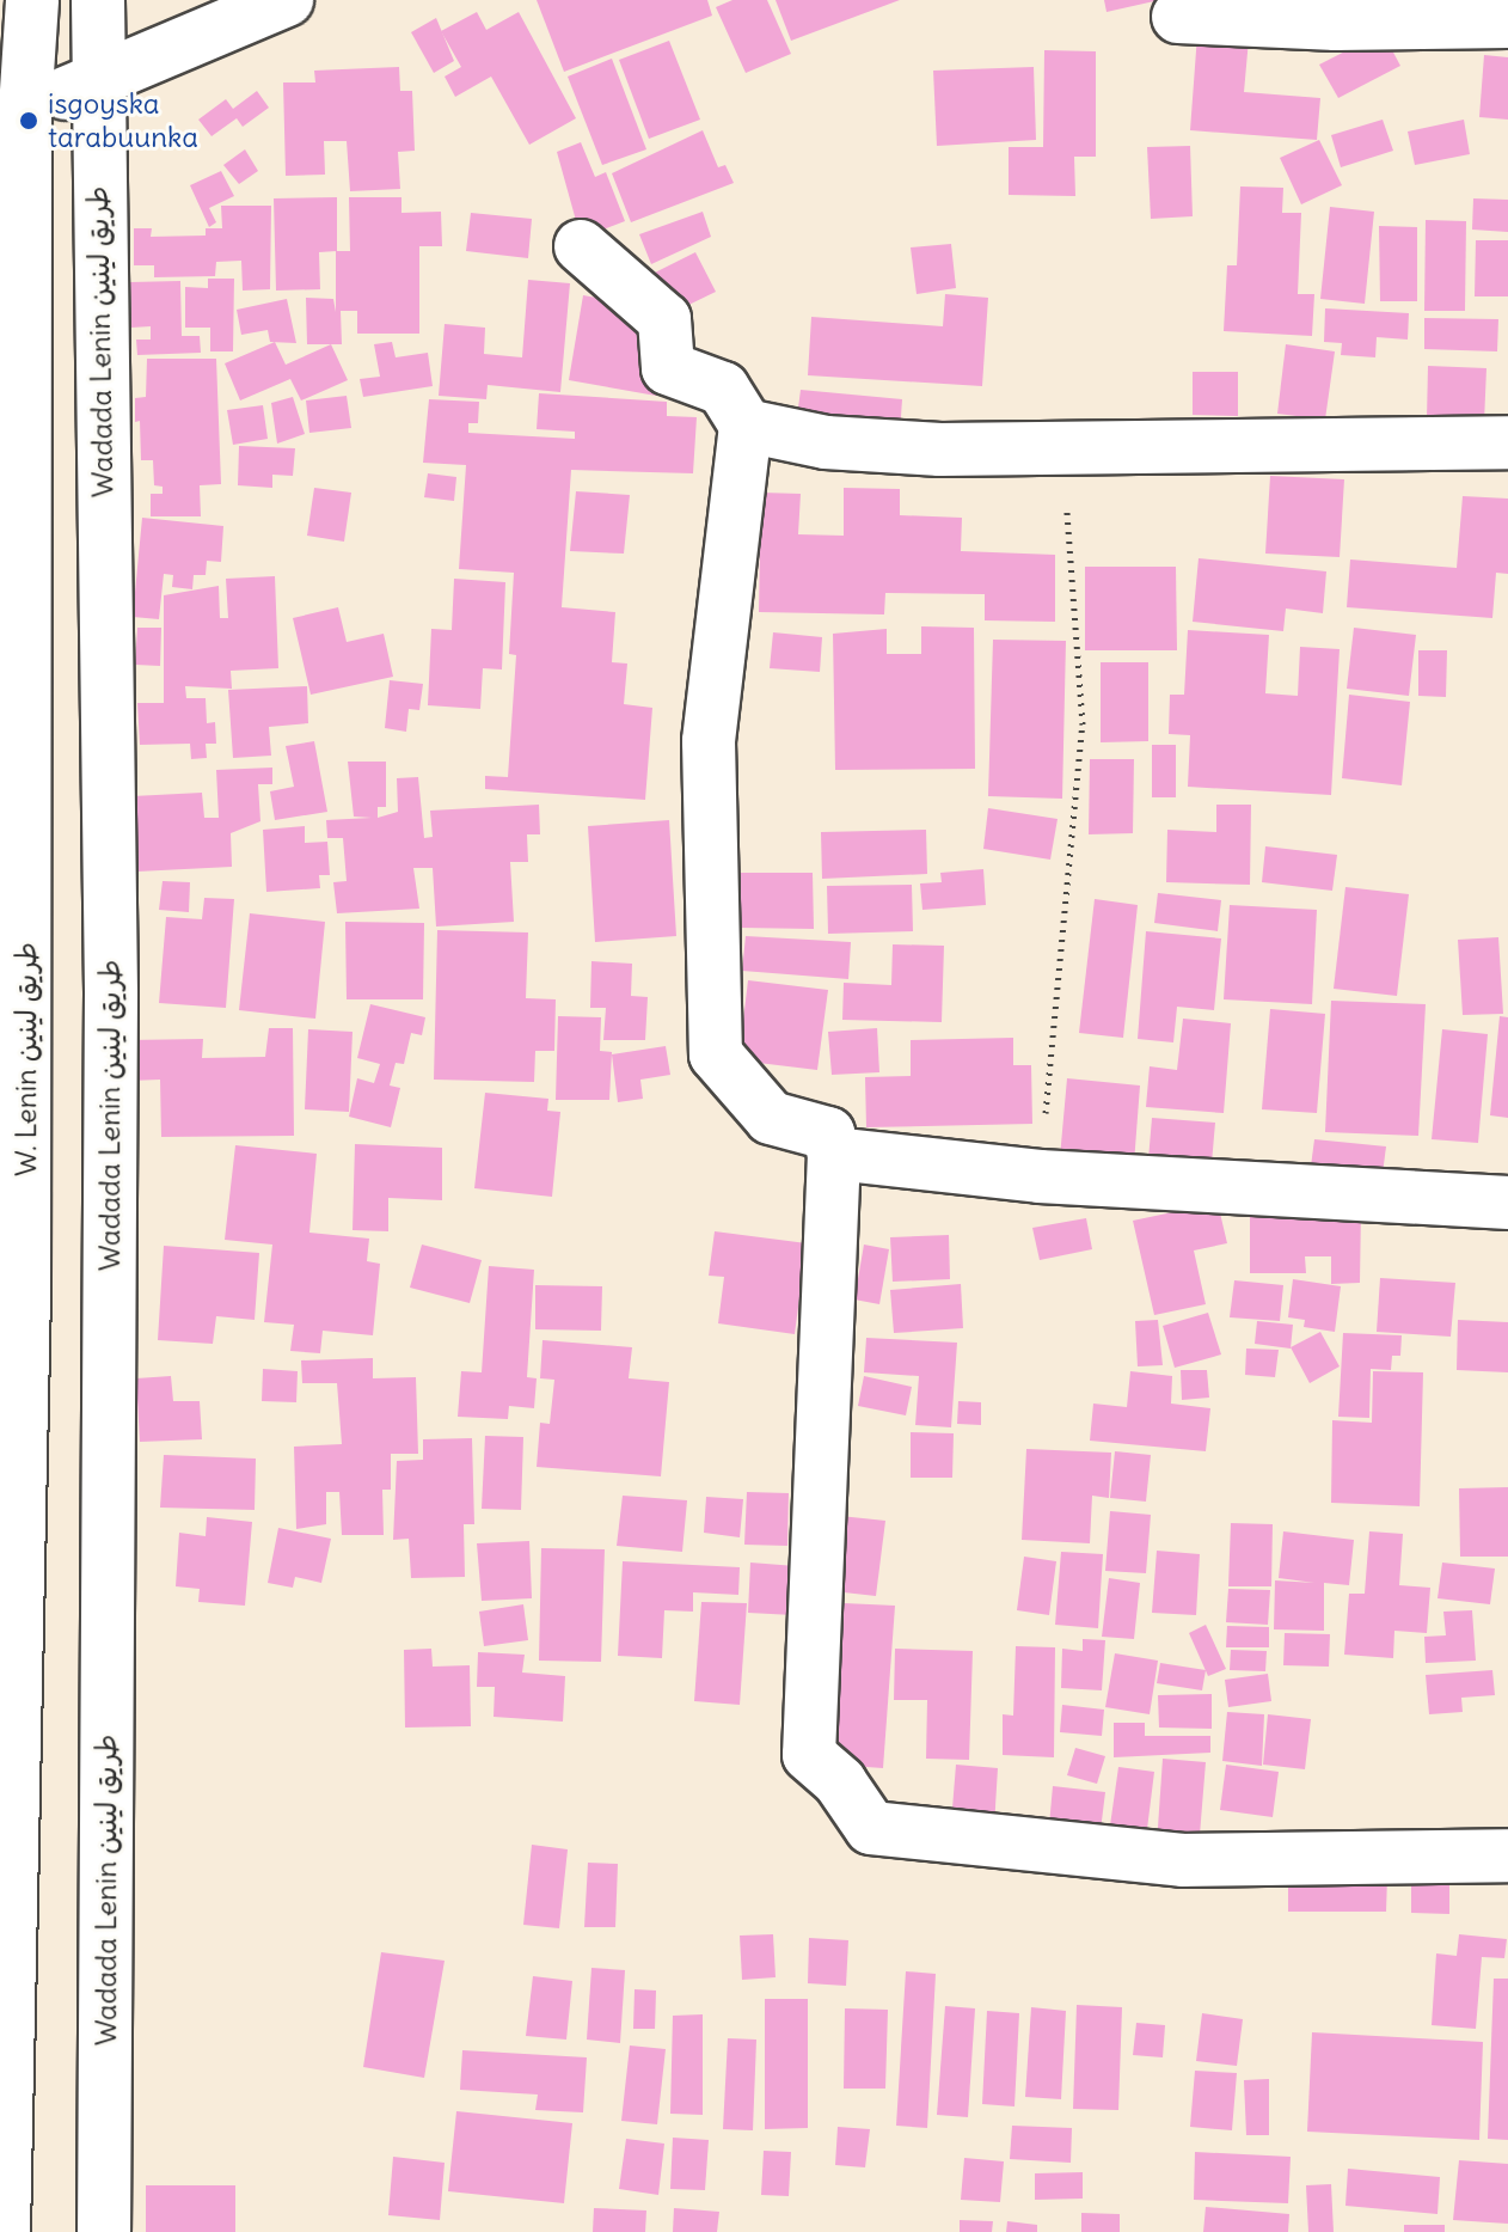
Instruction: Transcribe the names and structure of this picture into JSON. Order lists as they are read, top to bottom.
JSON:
{
  "streets": {
    "main road": ["Wadada Lenin طريق لينين", "W. Lenin طريق لينين"]
  },
  "places": ["isgoyska tarabuunka"]
}
